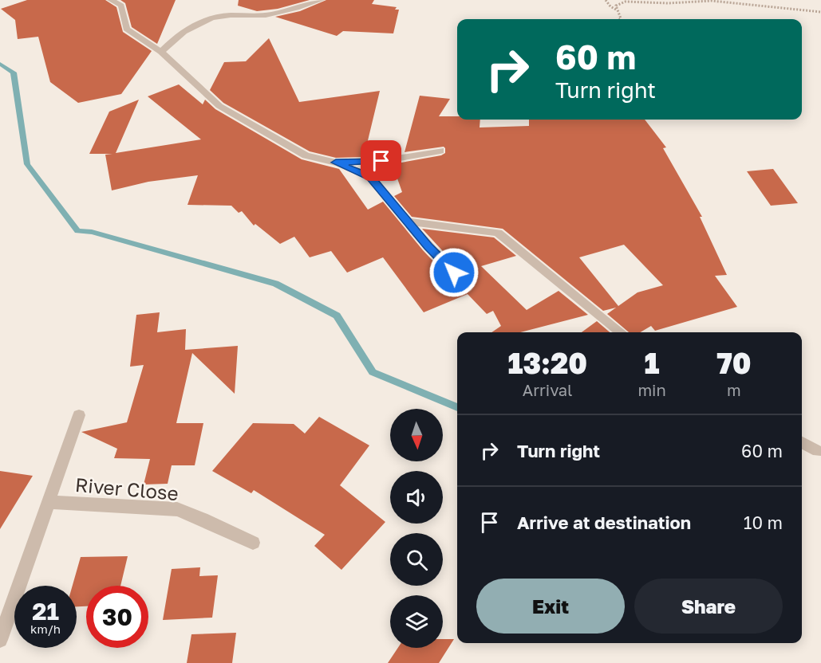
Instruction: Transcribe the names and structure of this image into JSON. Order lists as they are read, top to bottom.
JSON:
{
  "streets": {
    "street": ["River Close"]
  },
  "north": "bottom",
  "page": {
    "turn": ["60 m", "Turn right"],
    "eta": [
      "13:20",
      "Arrival",
      "1",
      "min",
      "70",
      "m"
    ],
    "list": [
      {
        "name": "Turn right",
        "value": "60 m"
      },
      {
        "name": "Arrive at destination",
        "value": "10 m"
      }
    ],
    "buttons": ["Exit", "Share"],
    "speed": "21 km/h",
    "limit": "30"
  }
}
